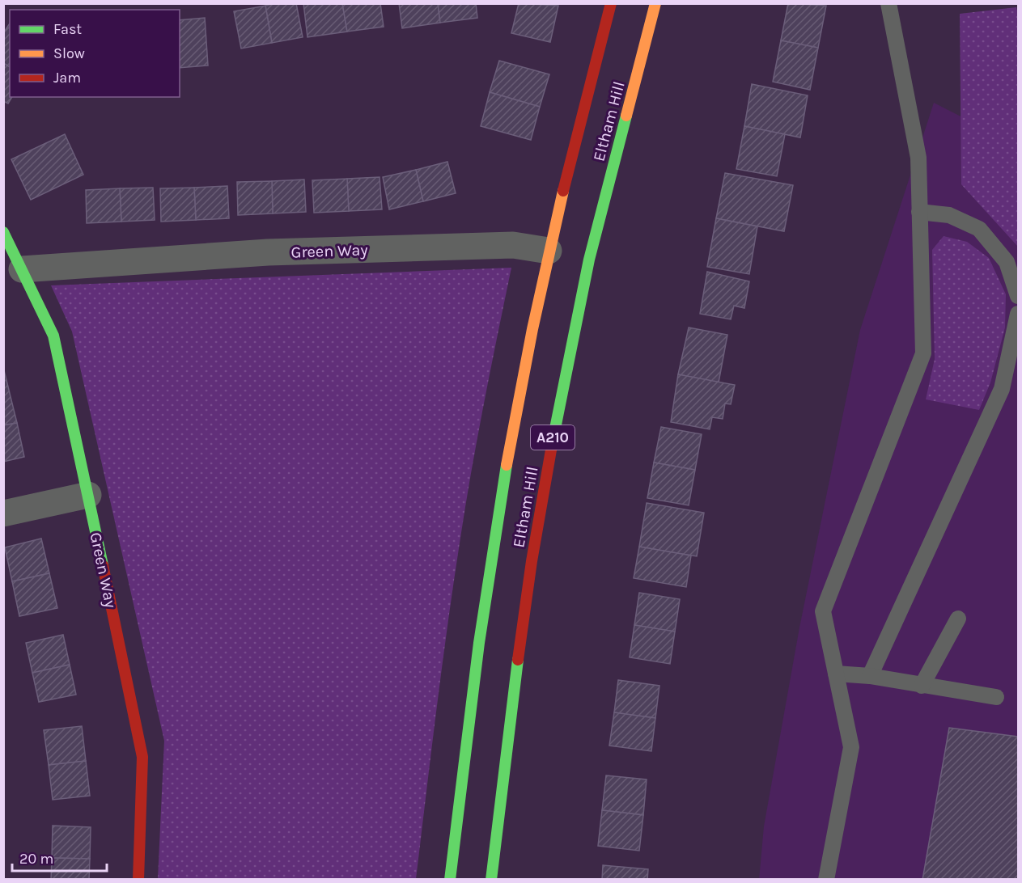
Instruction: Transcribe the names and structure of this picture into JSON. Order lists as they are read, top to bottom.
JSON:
{
  "streets": {
    "main road": ["Eltham Hill", "Green Way", "A210"]
  },
  "crossings": [
    ["Eltham Hill", "Green Way"]
  ],
  "legend": ["Fast", "Slow", "Jam"],
  "scale_bar": "20 m"
}
